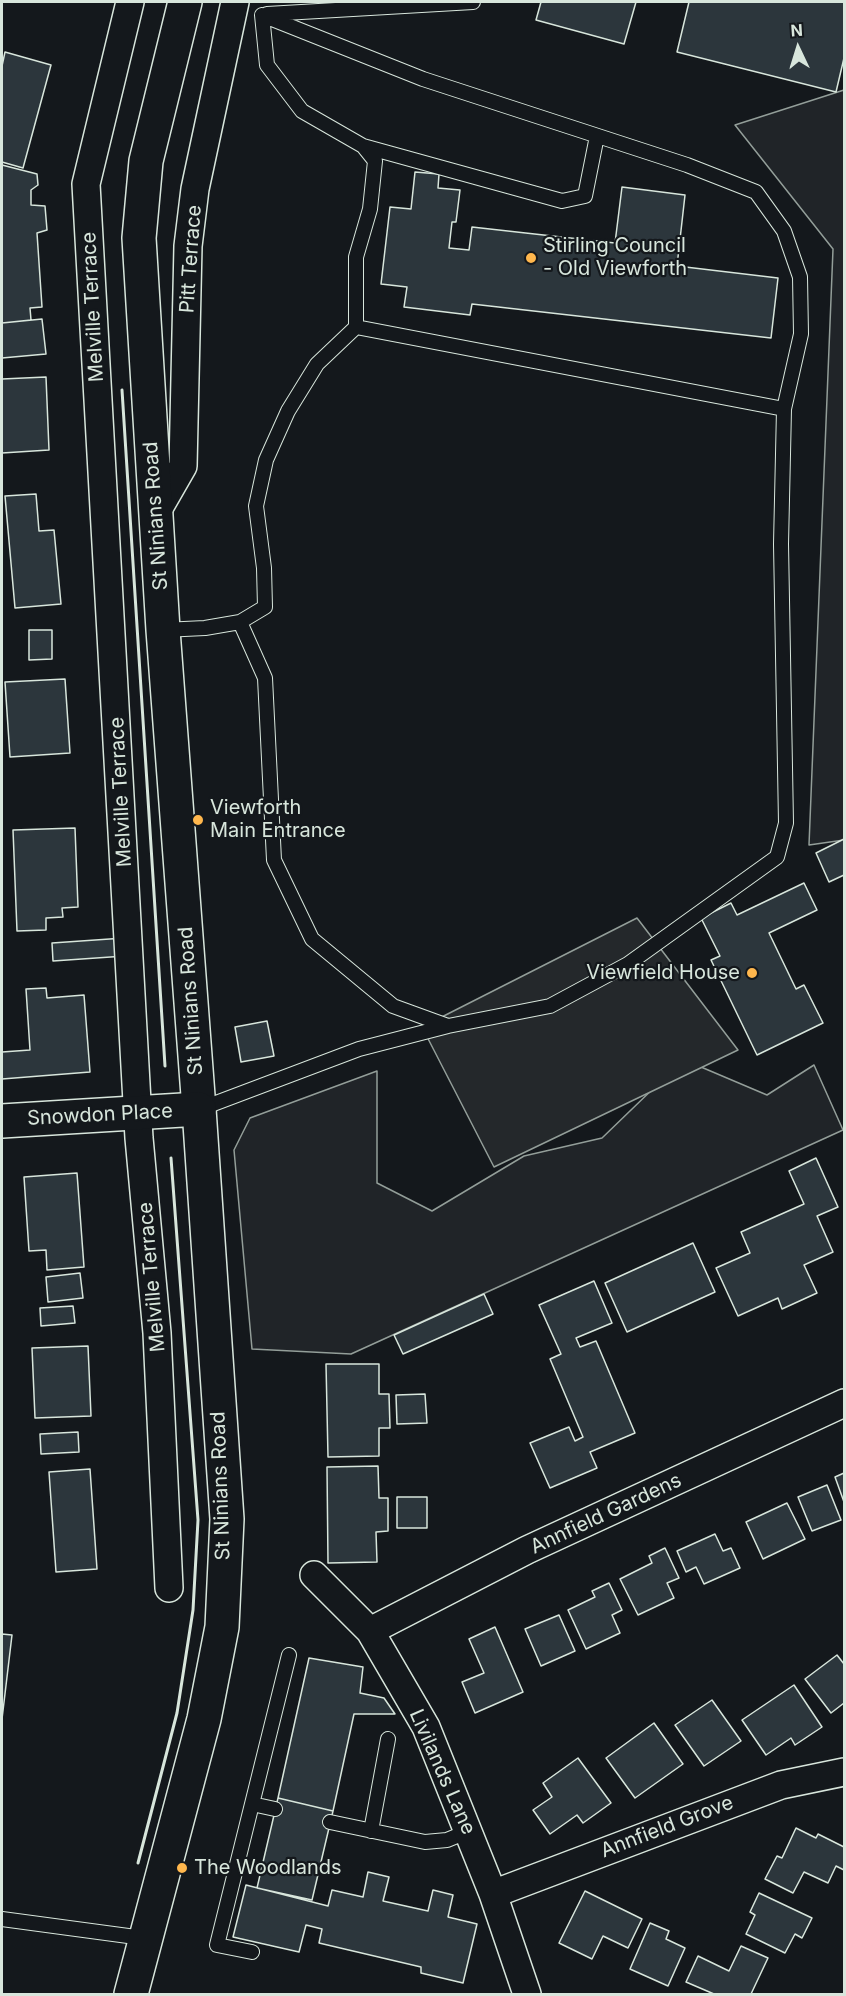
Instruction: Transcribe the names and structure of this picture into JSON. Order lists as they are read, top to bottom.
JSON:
{
  "streets": {
    "street": [
      "Pitt Terrace",
      "Melville Terrace",
      "St Ninians Road",
      "Snowdon Place",
      "Annfield Gardens",
      "Livilands Lane",
      "Annfield Grove"
    ]
  },
  "crossings": [
    ["Pitt Terrace", "St Ninians Road"],
    ["Melville Terrace", "Snowdon Place"],
    ["St Ninians Road", "Snowdon Place"],
    ["Annfield Gardens", "Livilands Lane"],
    ["Livilands Lane", "Annfield Grove"]
  ],
  "places": [
    "Stirling Council - Old Viewforth",
    "Viewforth Main Entrance",
    "Viewfield House",
    "The Woodlands"
  ],
  "north": "top"
}
